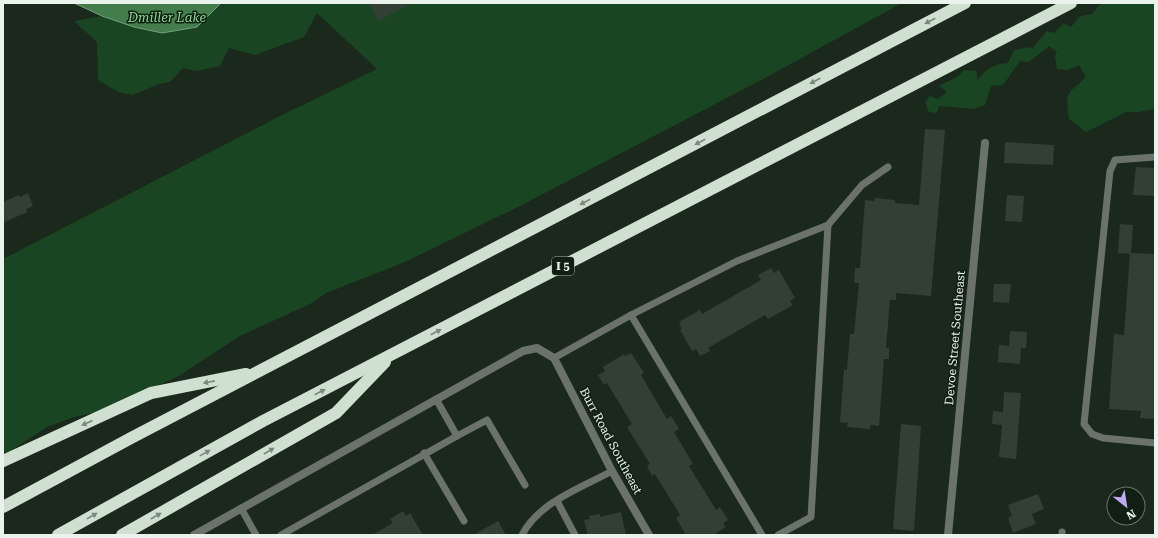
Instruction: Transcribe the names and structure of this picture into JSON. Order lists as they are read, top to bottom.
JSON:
{
  "streets": {
    "highway": ["I 5"],
    "street": ["Devoe Street Southeast", "Burr Road Southeast"]
  },
  "water": ["Dmiller Lake"],
  "north": "bottom right"
}
